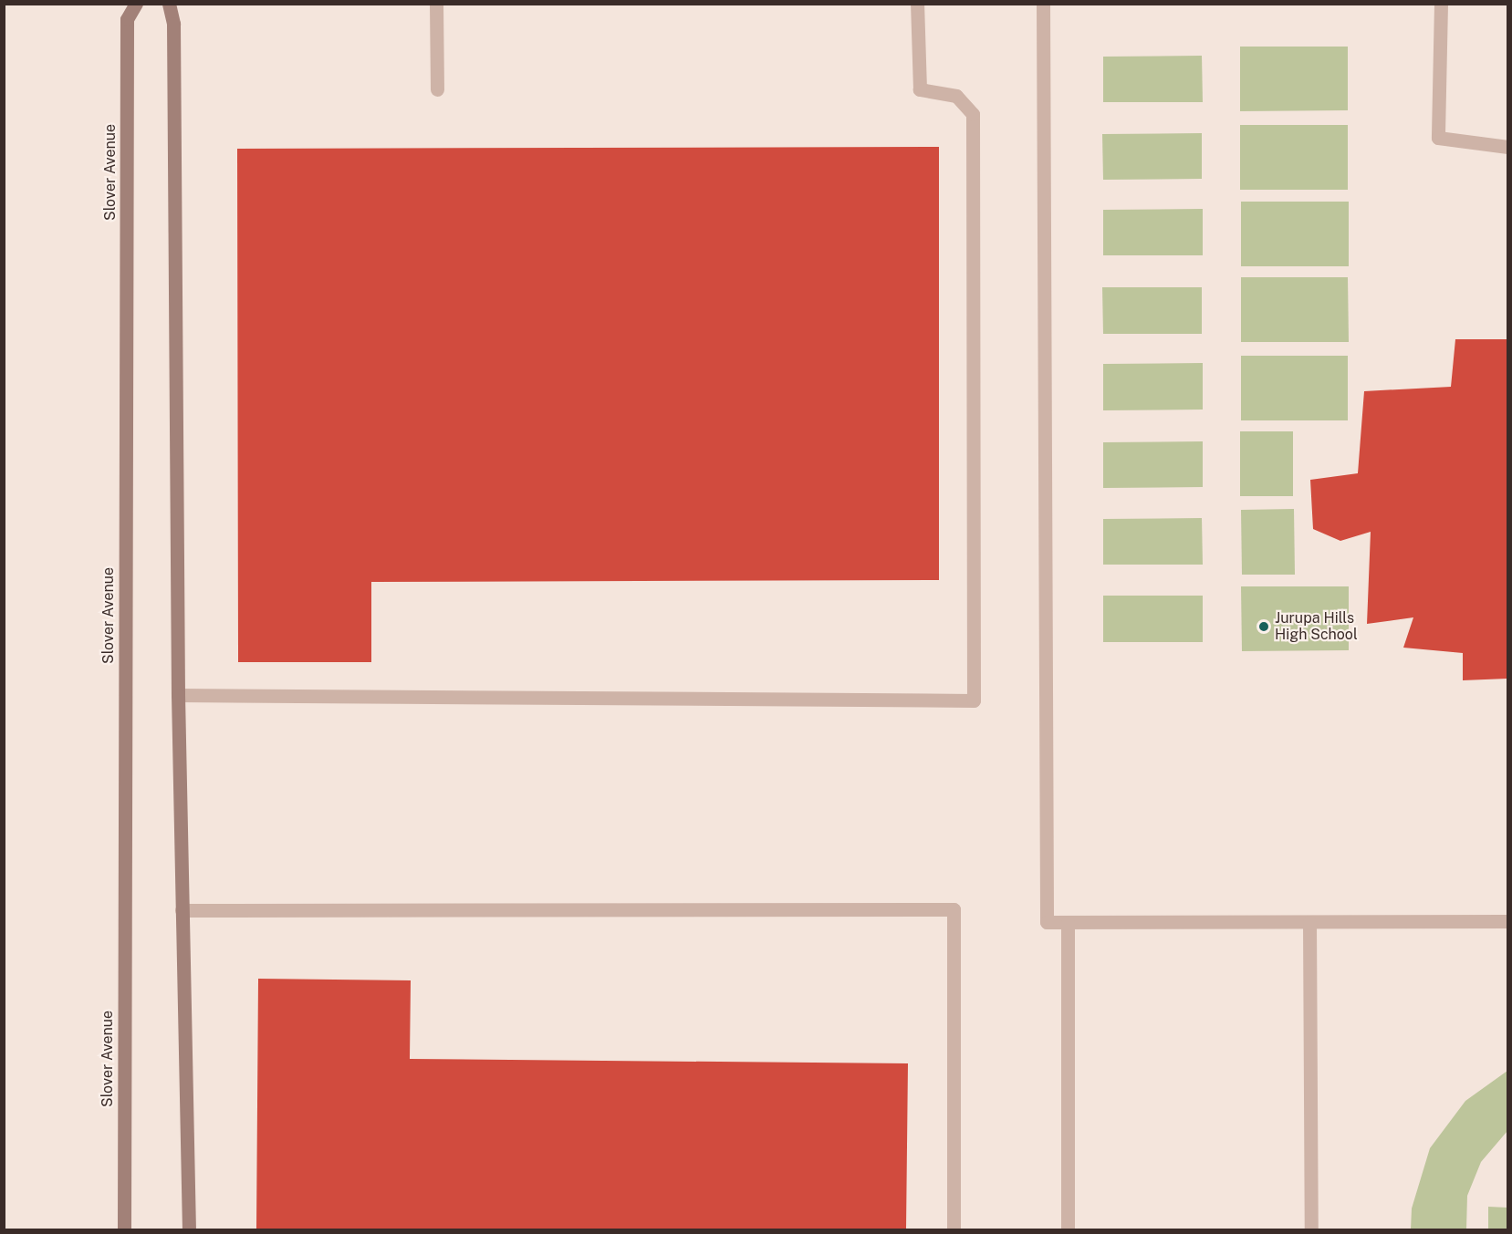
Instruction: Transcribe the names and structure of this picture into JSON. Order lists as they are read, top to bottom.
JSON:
{
  "streets": {
    "main road": ["Slover Avenue"]
  },
  "places": ["Jurupa Hills High School"]
}
